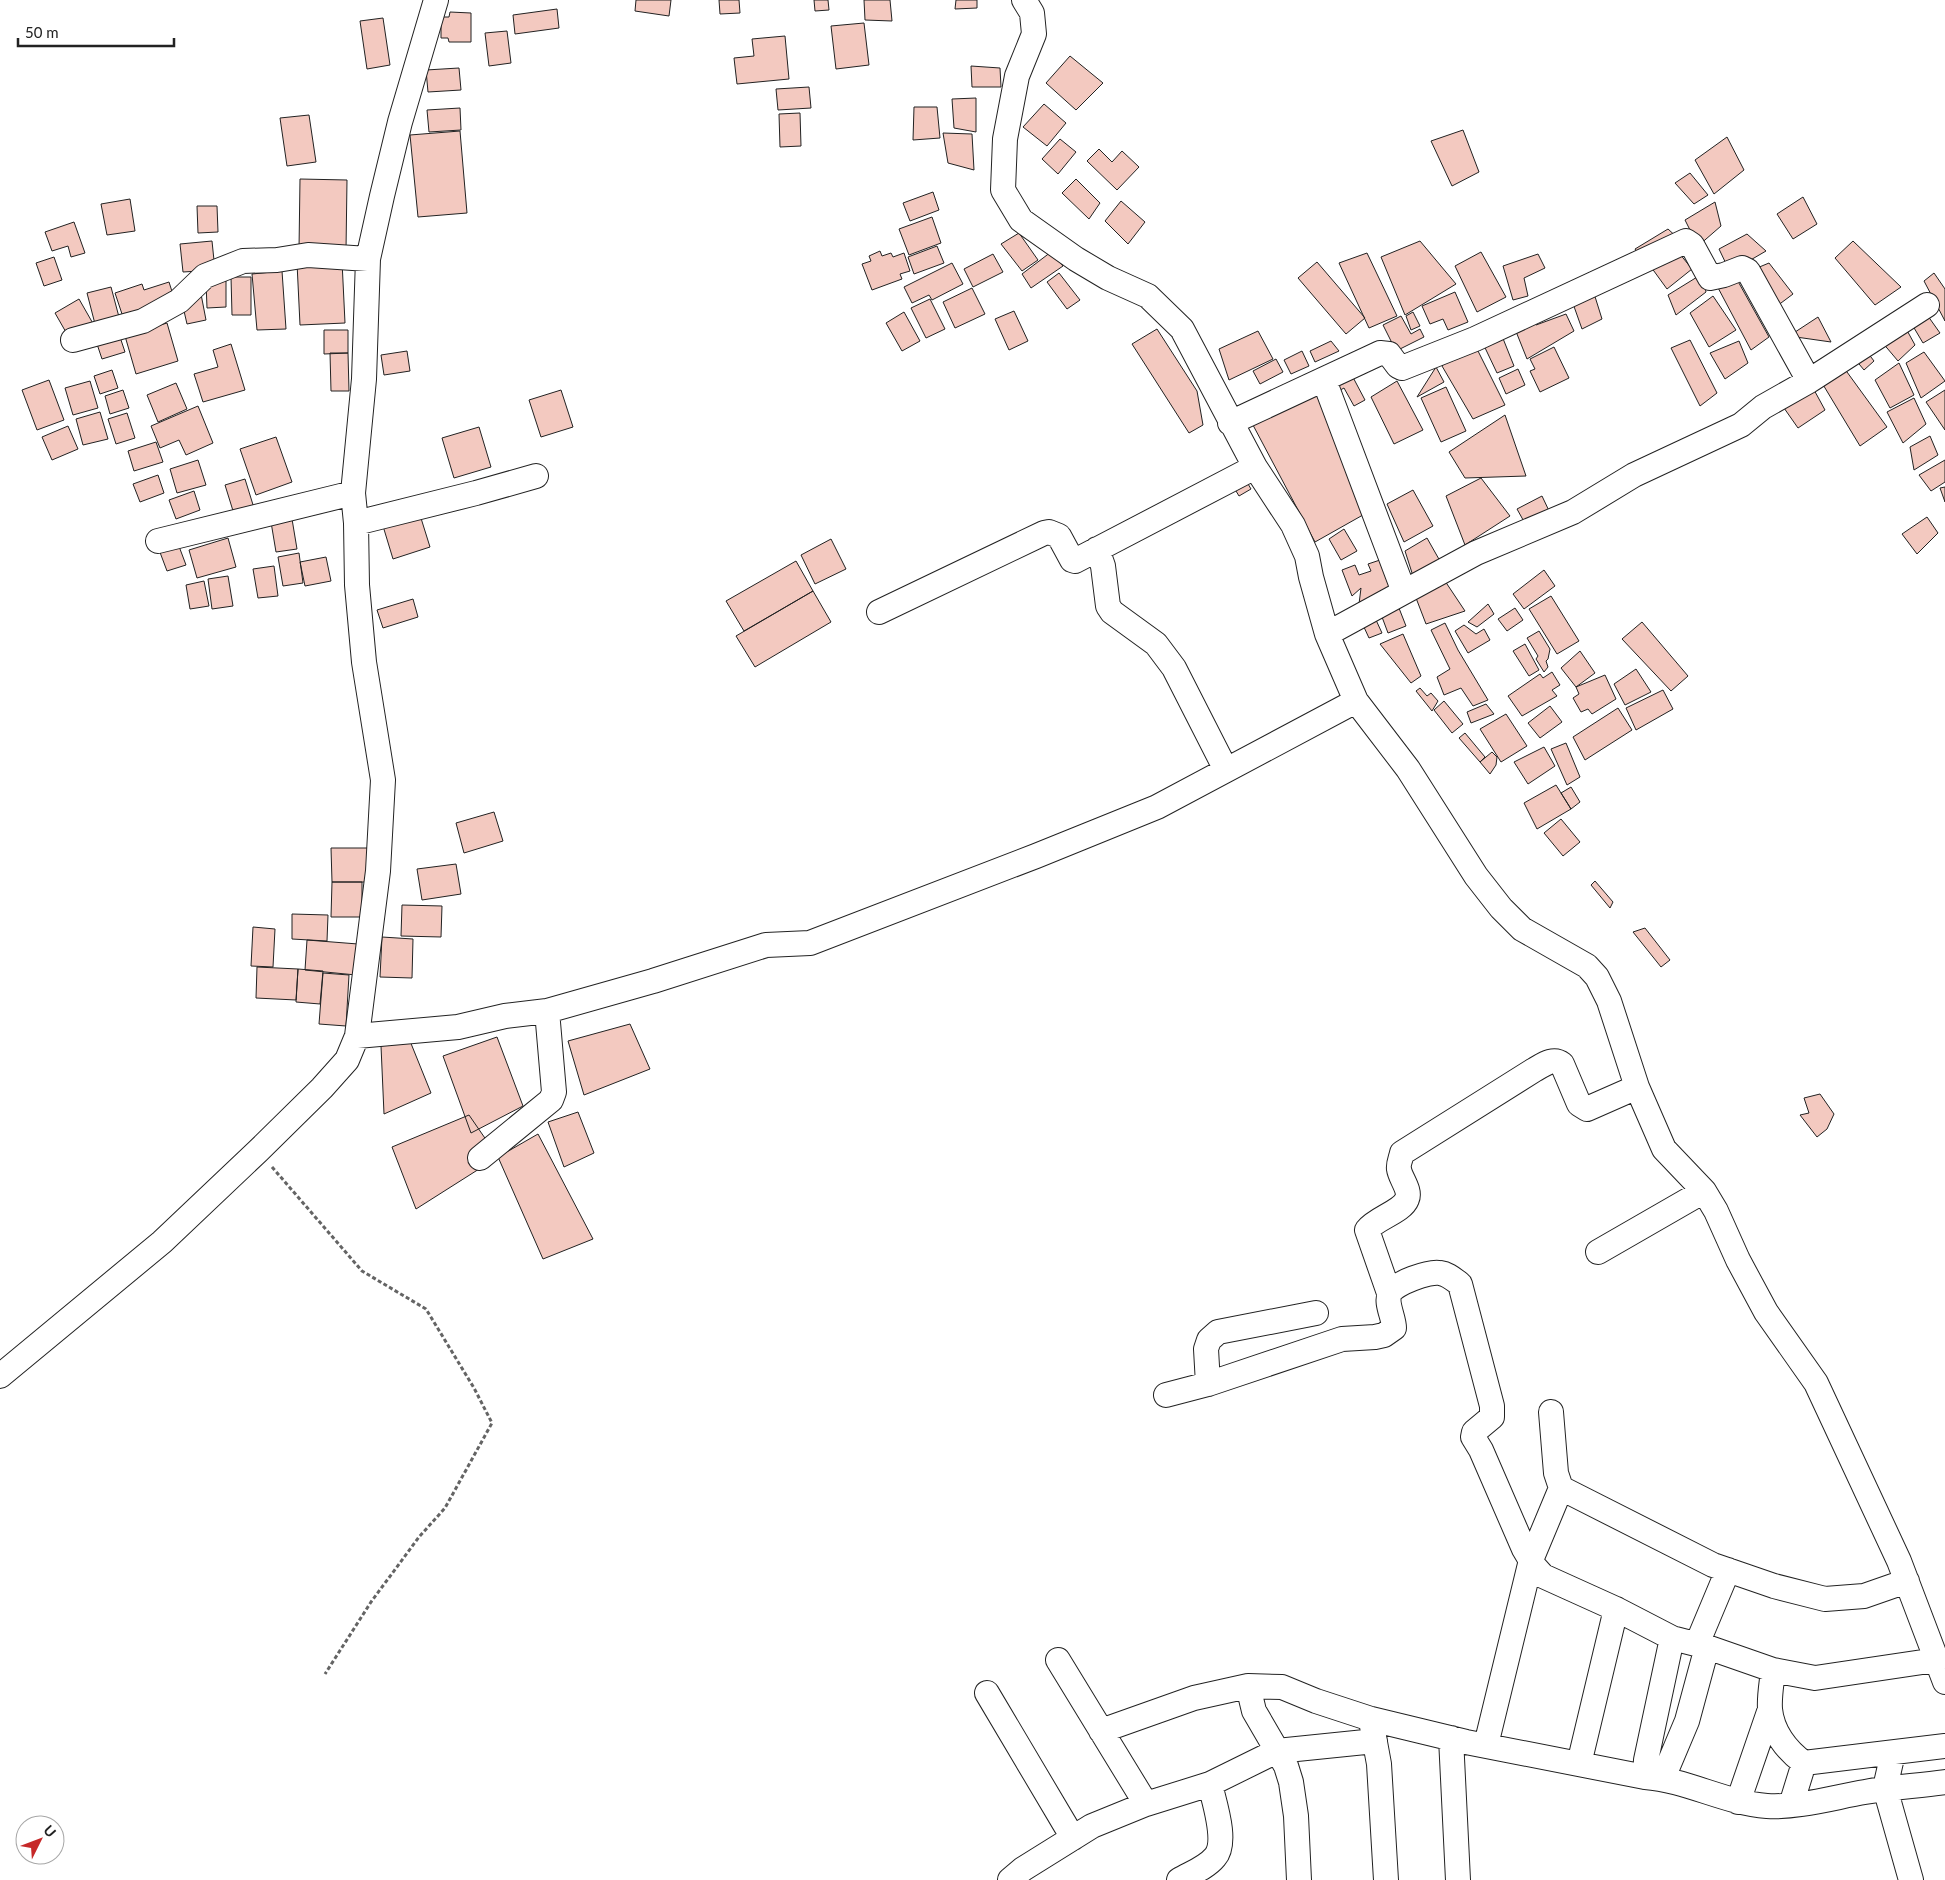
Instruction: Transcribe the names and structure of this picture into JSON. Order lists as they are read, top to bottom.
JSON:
{
  "scale_bar": "50 m",
  "north": "top right"
}
